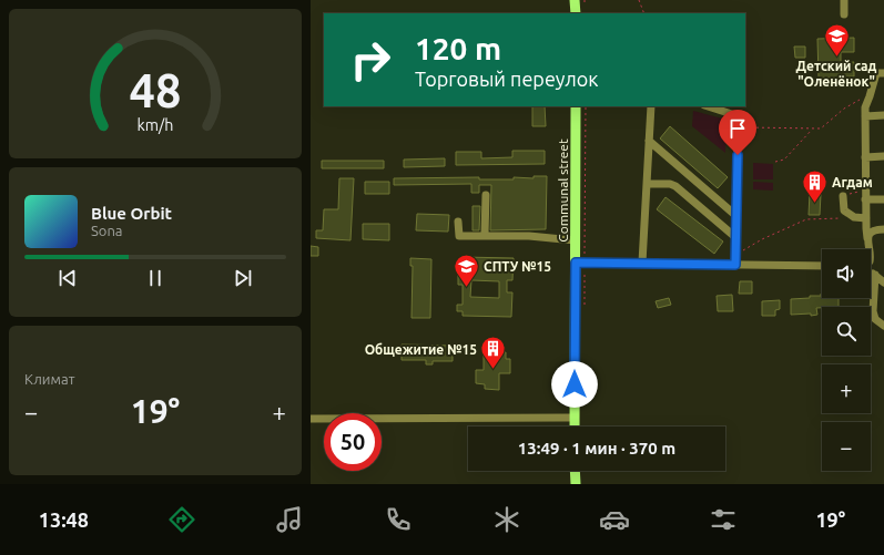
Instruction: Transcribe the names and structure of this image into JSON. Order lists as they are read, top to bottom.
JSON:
{
  "streets": {
    "main road": ["Communal street"]
  },
  "places": {
    "school or university": ["Детский сад \"Оленёнок\"", "СПТУ №15"],
    "building": ["Агдам", "Общежитие №15"]
  },
  "page": {
    "turn": ["120 m", "Торговый переулок"],
    "song": ["Blue Orbit", "Sona"],
    "map_buttons": ["+", "−"],
    "tile": "Климат",
    "heat": ["−", "19°", "+"],
    "limit": "50",
    "trip": "13:49 · 1 мин · 370 m",
    "tabs": ["13:48", "19°"],
    "gauge": ["48", "km/h"]
  }
}
